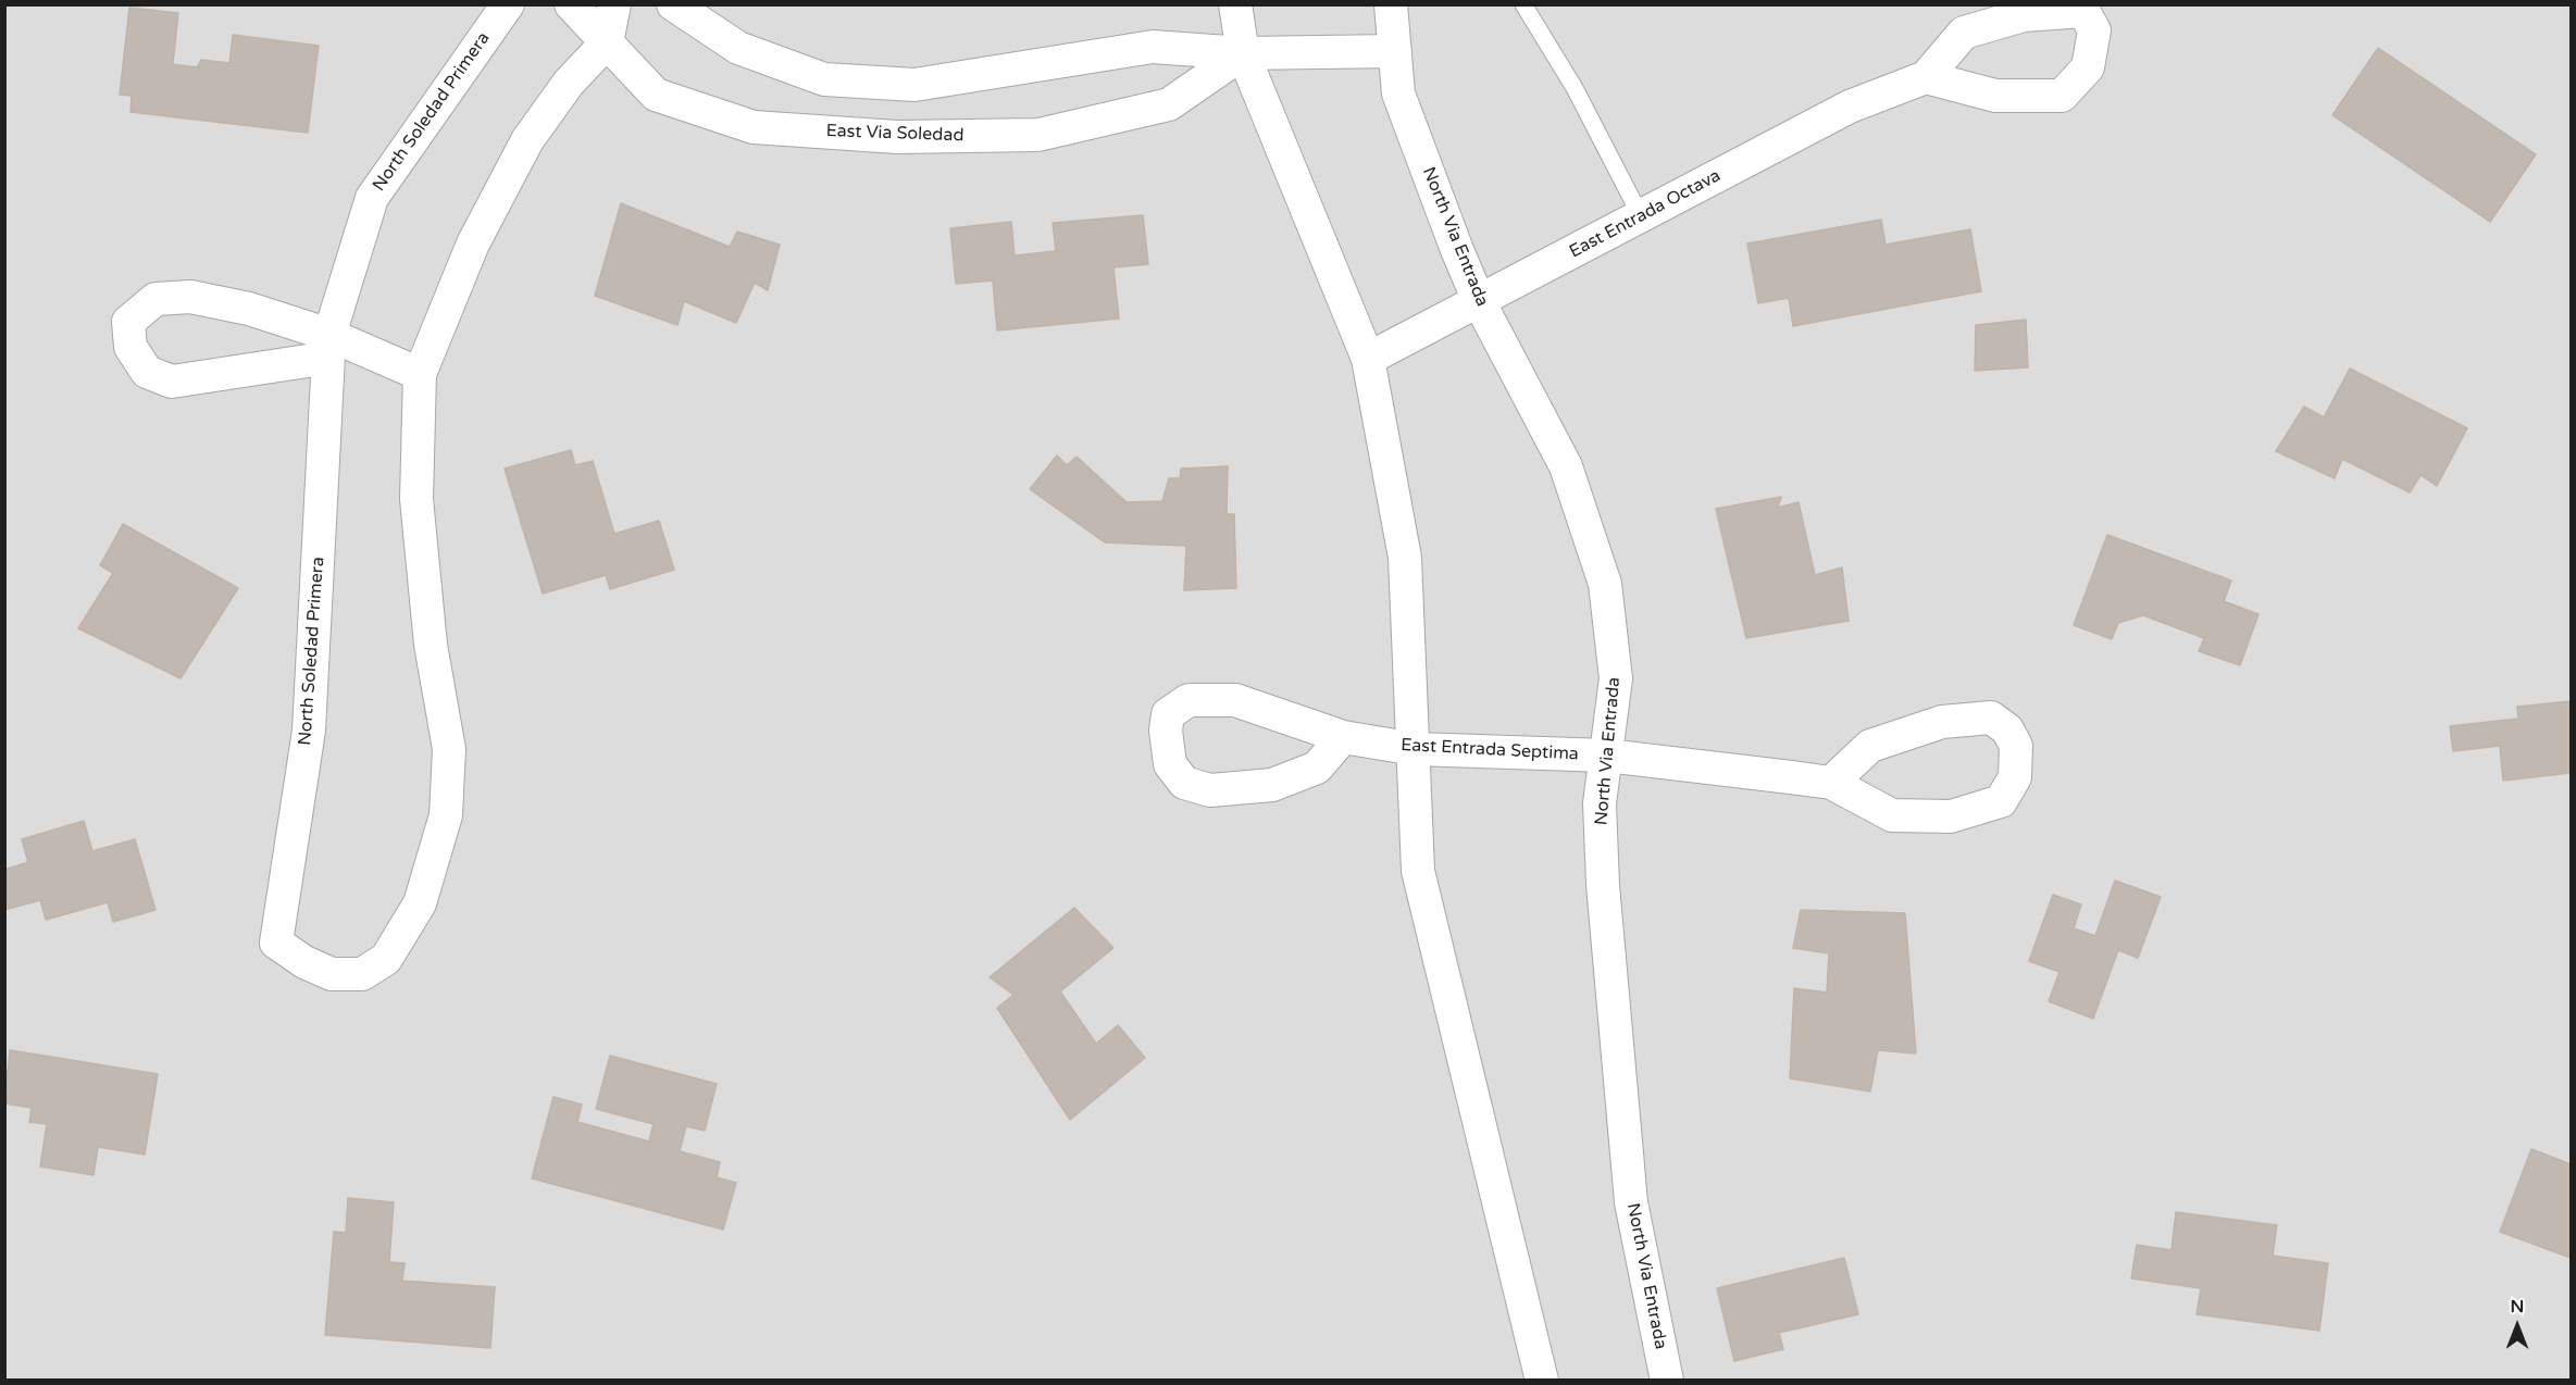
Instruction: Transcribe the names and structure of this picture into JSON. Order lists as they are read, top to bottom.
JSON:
{
  "streets": {
    "street": [
      "North Soledad Primera",
      "East Via Soledad",
      "East Entrada Octava",
      "North Via Entrada",
      "East Entrada Septima"
    ]
  },
  "crossings": [
    ["East Entrada Octava", "North Via Entrada"],
    ["North Via Entrada", "East Entrada Septima"]
  ],
  "north": "top"
}
